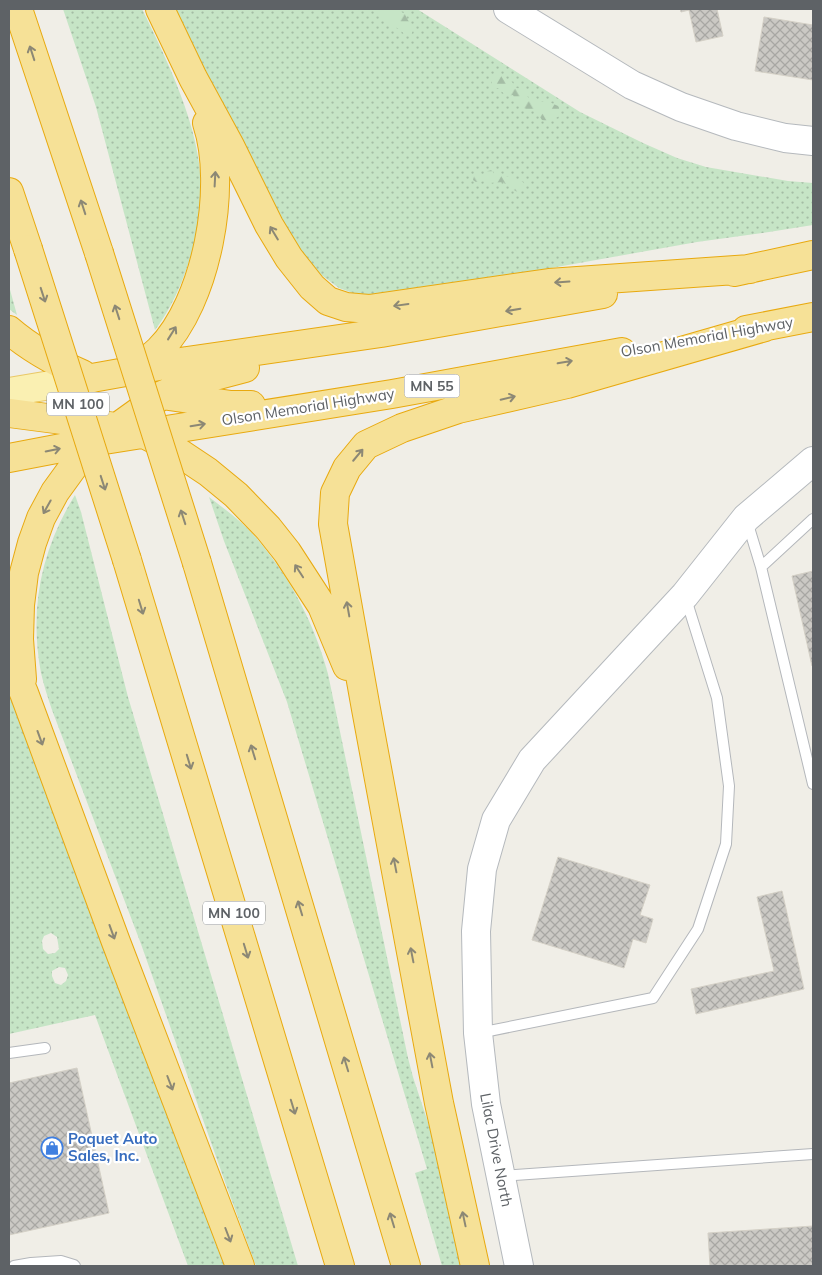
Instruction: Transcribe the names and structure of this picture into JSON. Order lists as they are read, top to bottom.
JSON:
{
  "streets": {
    "highway": ["Olson Memorial Highway", "MN 55", "MN 100"],
    "street": ["Lilac Drive North"]
  },
  "places": {
    "shop": ["Poquet Auto Sales, Inc."]
  }
}
